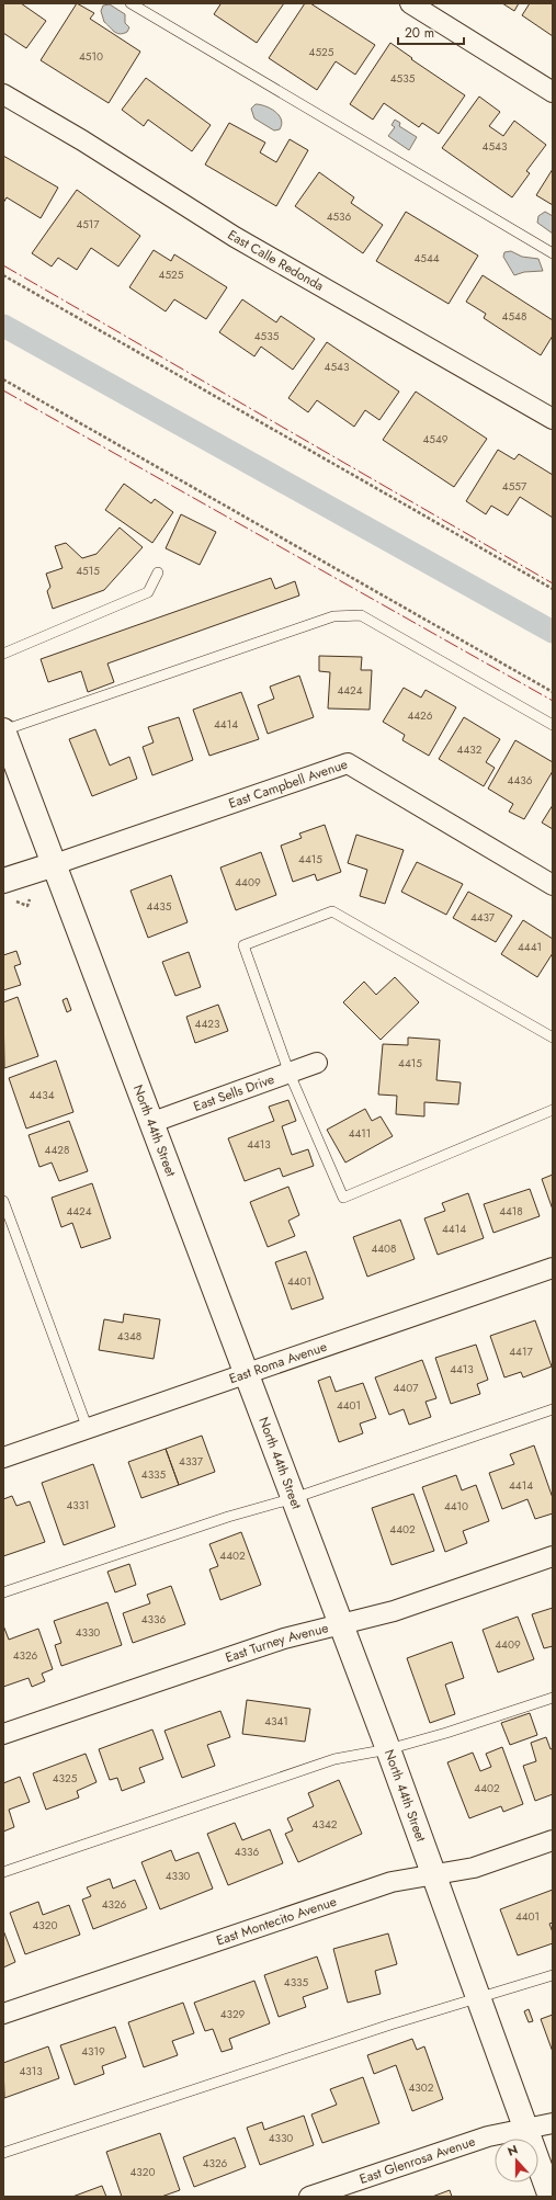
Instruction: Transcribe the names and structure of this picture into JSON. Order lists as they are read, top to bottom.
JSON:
{
  "streets": {
    "main road": ["East Campbell Avenue", "North 44th Street"],
    "street": [
      "East Calle Redonda",
      "East Sells Drive",
      "East Roma Avenue",
      "East Turney Avenue",
      "East Montecito Avenue",
      "East Glenrosa Avenue"
    ]
  },
  "crossings": [
    ["East Campbell Avenue", "North 44th Street"],
    ["East Sells Drive", "North 44th Street"],
    ["North 44th Street", "East Roma Avenue"],
    ["North 44th Street", "East Turney Avenue"],
    ["North 44th Street", "East Montecito Avenue"],
    ["North 44th Street", "East Glenrosa Avenue"]
  ],
  "house_numbers": [
    "4525",
    "4510",
    "4535",
    "4543",
    "4536",
    "4517",
    "4544",
    "4525",
    "4548",
    "4535",
    "4543",
    "4549",
    "4557",
    "4515",
    "4424",
    "4426",
    "4414",
    "4432",
    "4436",
    "4415",
    "4409",
    "4435",
    "4437",
    "4441",
    "4423",
    "4415",
    "4434",
    "4411",
    "4413",
    "4428",
    "4424",
    "4418",
    "4414",
    "4408",
    "4401",
    "4348",
    "4417",
    "4413",
    "4407",
    "4401",
    "4337",
    "4335",
    "4414",
    "4331",
    "4410",
    "4402",
    "4402",
    "4336",
    "4330",
    "4409",
    "4326",
    "4341",
    "4325",
    "4402",
    "4342",
    "4336",
    "4330",
    "4326",
    "4401",
    "4320",
    "4335",
    "4329",
    "4319",
    "4313",
    "4302",
    "4330",
    "4326",
    "4320"
  ],
  "scale_bar": "20 m",
  "north": "top"
}
